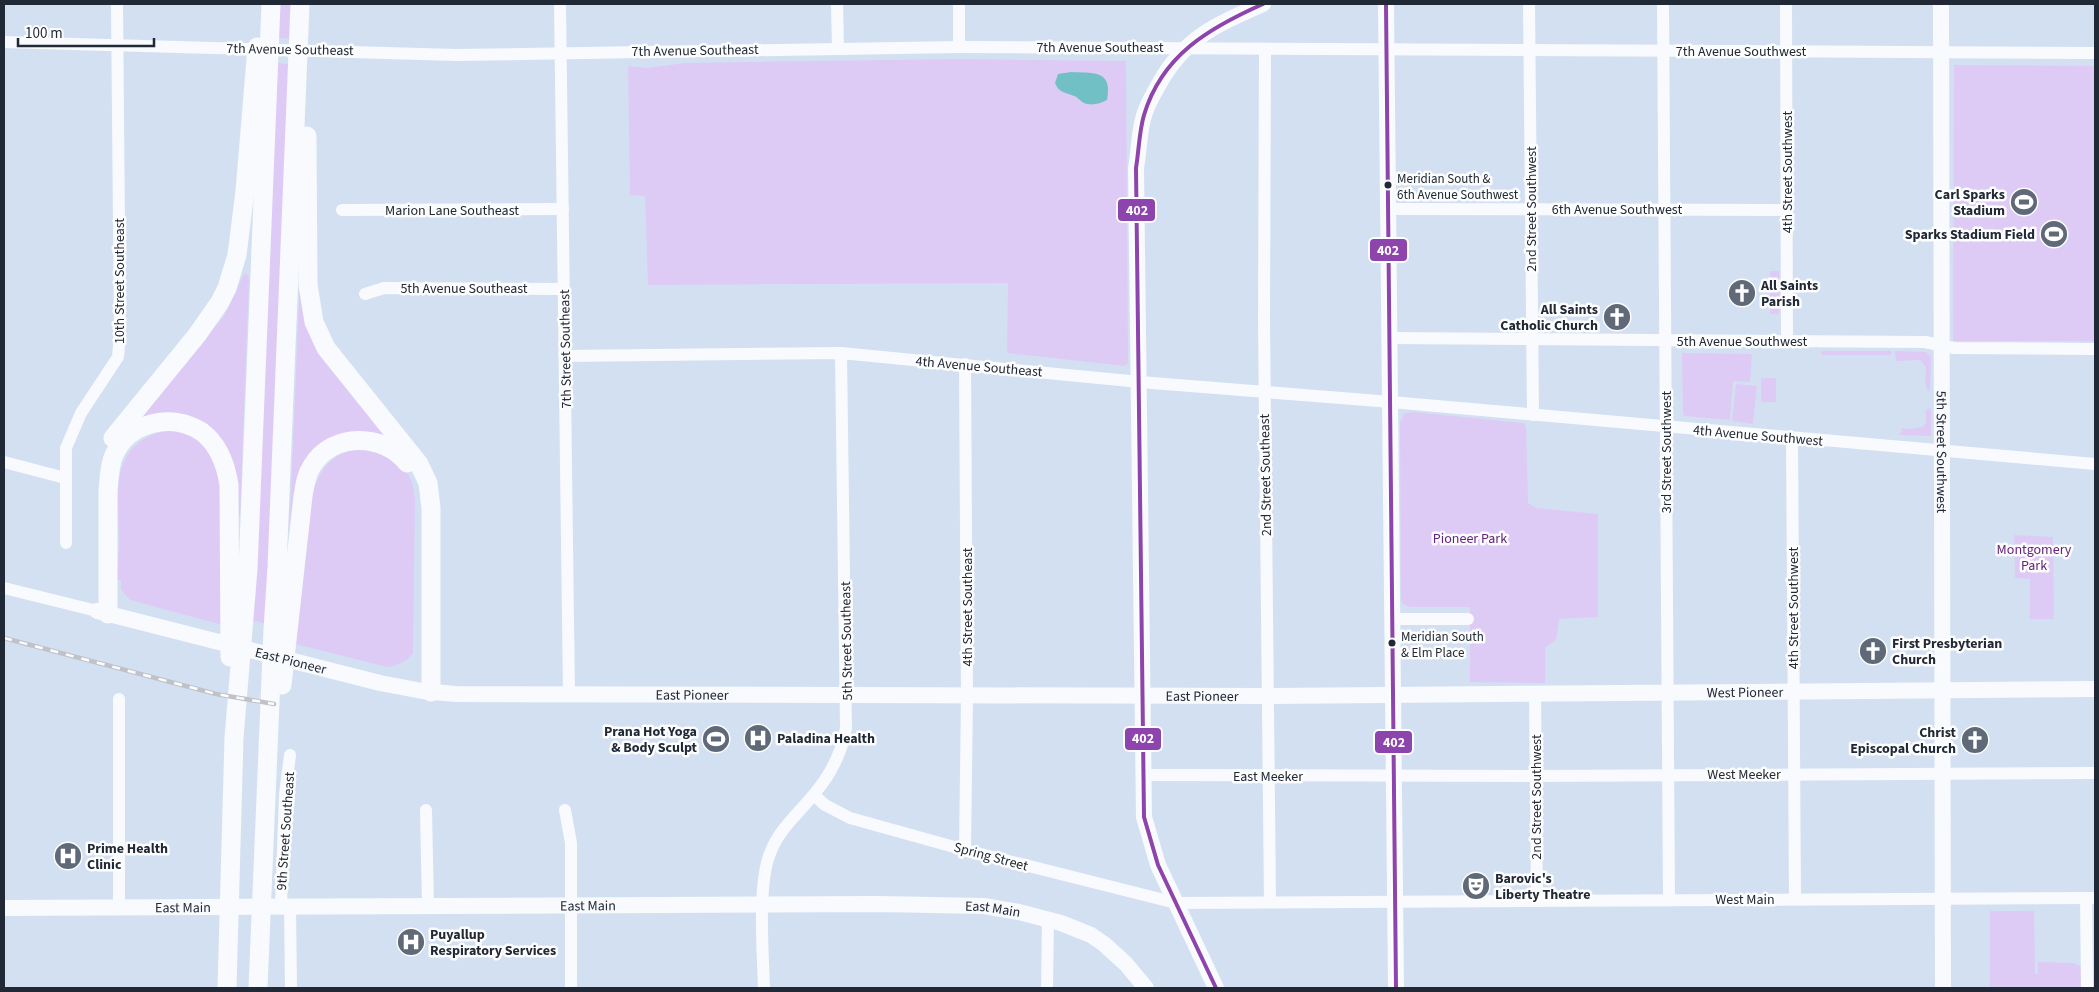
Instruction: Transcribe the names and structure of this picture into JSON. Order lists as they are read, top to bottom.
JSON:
{
  "streets": {
    "main road": [
      "5th Street Southwest",
      "East Pioneer",
      "West Pioneer",
      "East Main"
    ],
    "street": [
      "7th Avenue Southeast",
      "7th Avenue Southwest",
      "4th Street Southwest",
      "2nd Street Southwest",
      "6th Avenue Southwest",
      "Marion Lane Southeast",
      "10th Street Southeast",
      "5th Avenue Southeast",
      "5th Avenue Southwest",
      "7th Street Southeast",
      "4th Avenue Southeast",
      "4th Avenue Southwest",
      "3rd Street Southwest",
      "2nd Street Southeast",
      "4th Street Southeast",
      "5th Street Southeast",
      "West Meeker",
      "East Meeker",
      "9th Street Southeast",
      "Spring Street",
      "West Main"
    ]
  },
  "crossings": [
    ["7th Avenue Southeast", "7th Avenue Southwest"],
    ["7th Avenue Southeast", "10th Street Southeast"],
    ["7th Avenue Southeast", "7th Street Southeast"],
    ["7th Avenue Southeast", "2nd Street Southeast"],
    ["7th Avenue Southwest", "4th Street Southwest"],
    ["7th Avenue Southwest", "2nd Street Southwest"],
    ["7th Avenue Southwest", "5th Street Southwest"],
    ["7th Avenue Southwest", "3rd Street Southwest"],
    ["4th Street Southwest", "6th Avenue Southwest"],
    ["4th Street Southwest", "5th Avenue Southwest"],
    ["4th Street Southwest", "4th Avenue Southwest"],
    ["4th Street Southwest", "West Pioneer"],
    ["4th Street Southwest", "West Meeker"],
    ["4th Street Southwest", "West Main"],
    ["2nd Street Southwest", "6th Avenue Southwest"],
    ["2nd Street Southwest", "5th Avenue Southwest"],
    ["2nd Street Southwest", "4th Avenue Southwest"],
    ["2nd Street Southwest", "West Pioneer"],
    ["2nd Street Southwest", "West Meeker"],
    ["2nd Street Southwest", "West Main"],
    ["6th Avenue Southwest", "3rd Street Southwest"],
    ["Marion Lane Southeast", "7th Street Southeast"],
    ["5th Avenue Southeast", "7th Street Southeast"],
    ["5th Avenue Southwest", "5th Street Southwest"],
    ["5th Avenue Southwest", "3rd Street Southwest"],
    ["7th Street Southeast", "4th Avenue Southeast"],
    ["7th Street Southeast", "East Pioneer"],
    ["4th Avenue Southeast", "4th Avenue Southwest"],
    ["4th Avenue Southeast", "2nd Street Southeast"],
    ["4th Avenue Southeast", "4th Street Southeast"],
    ["4th Avenue Southeast", "5th Street Southeast"],
    ["4th Avenue Southwest", "5th Street Southwest"],
    ["4th Avenue Southwest", "3rd Street Southwest"],
    ["5th Street Southwest", "West Pioneer"],
    ["5th Street Southwest", "West Meeker"],
    ["5th Street Southwest", "West Main"],
    ["3rd Street Southwest", "West Pioneer"],
    ["3rd Street Southwest", "West Meeker"],
    ["3rd Street Southwest", "West Main"],
    ["2nd Street Southeast", "East Pioneer"],
    ["2nd Street Southeast", "East Meeker"],
    ["4th Street Southeast", "East Pioneer"],
    ["4th Street Southeast", "Spring Street"],
    ["5th Street Southeast", "East Pioneer"],
    ["5th Street Southeast", "Spring Street"],
    ["5th Street Southeast", "East Main"],
    ["East Pioneer", "West Pioneer"],
    ["West Meeker", "East Meeker"],
    ["9th Street Southeast", "East Main"]
  ],
  "parks": ["Pioneer Park", "Montgomery Park"],
  "places": {
    "other": ["Meridian South & 6th Avenue Southwest", "Meridian South & Elm Place"],
    "sports": ["Carl Sparks Stadium", "Sparks Stadium Field", "Prana Hot Yoga & Body Sculpt"],
    "church": [
      "All Saints Parish",
      "All Saints Catholic Church",
      "First Presbyterian Church",
      "Christ Episcopal Church"
    ],
    "hospital": ["Paladina Health", "Prime Health Clinic", "Puyallup Respiratory Services"],
    "theatre": ["Barovic's Liberty Theatre"]
  },
  "lines": ["transit line 402"],
  "scale_bar": "100 m"
}
